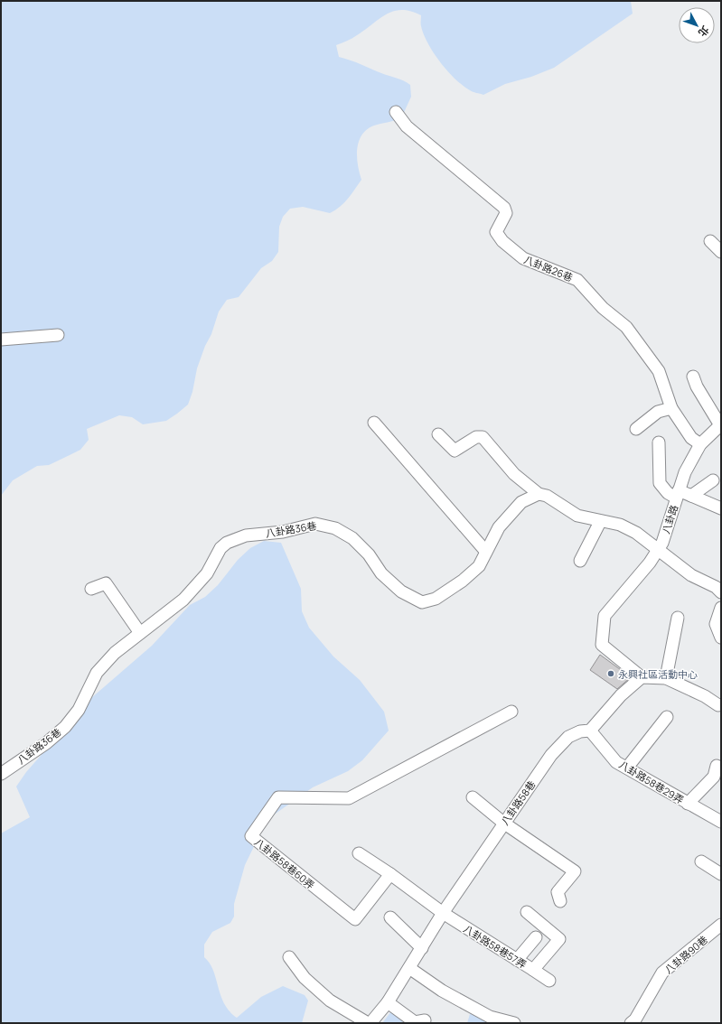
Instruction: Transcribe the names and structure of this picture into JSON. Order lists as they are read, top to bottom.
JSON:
{
  "streets": {
    "street": [
      "八卦路26巷",
      "八卦路",
      "八卦路36巷",
      "八卦路58巷29弄",
      "八卦路58巷",
      "八卦路58巷60弄",
      "八卦路58巷57弄",
      "八卦路90巷"
    ]
  },
  "crossings": [
    ["八卦路26巷", "八卦路"],
    ["八卦路58巷29弄", "八卦路58巷"],
    ["八卦路58巷", "八卦路58巷57弄"]
  ],
  "places": ["永興社區活動中心"],
  "north": "bottom right"
}
